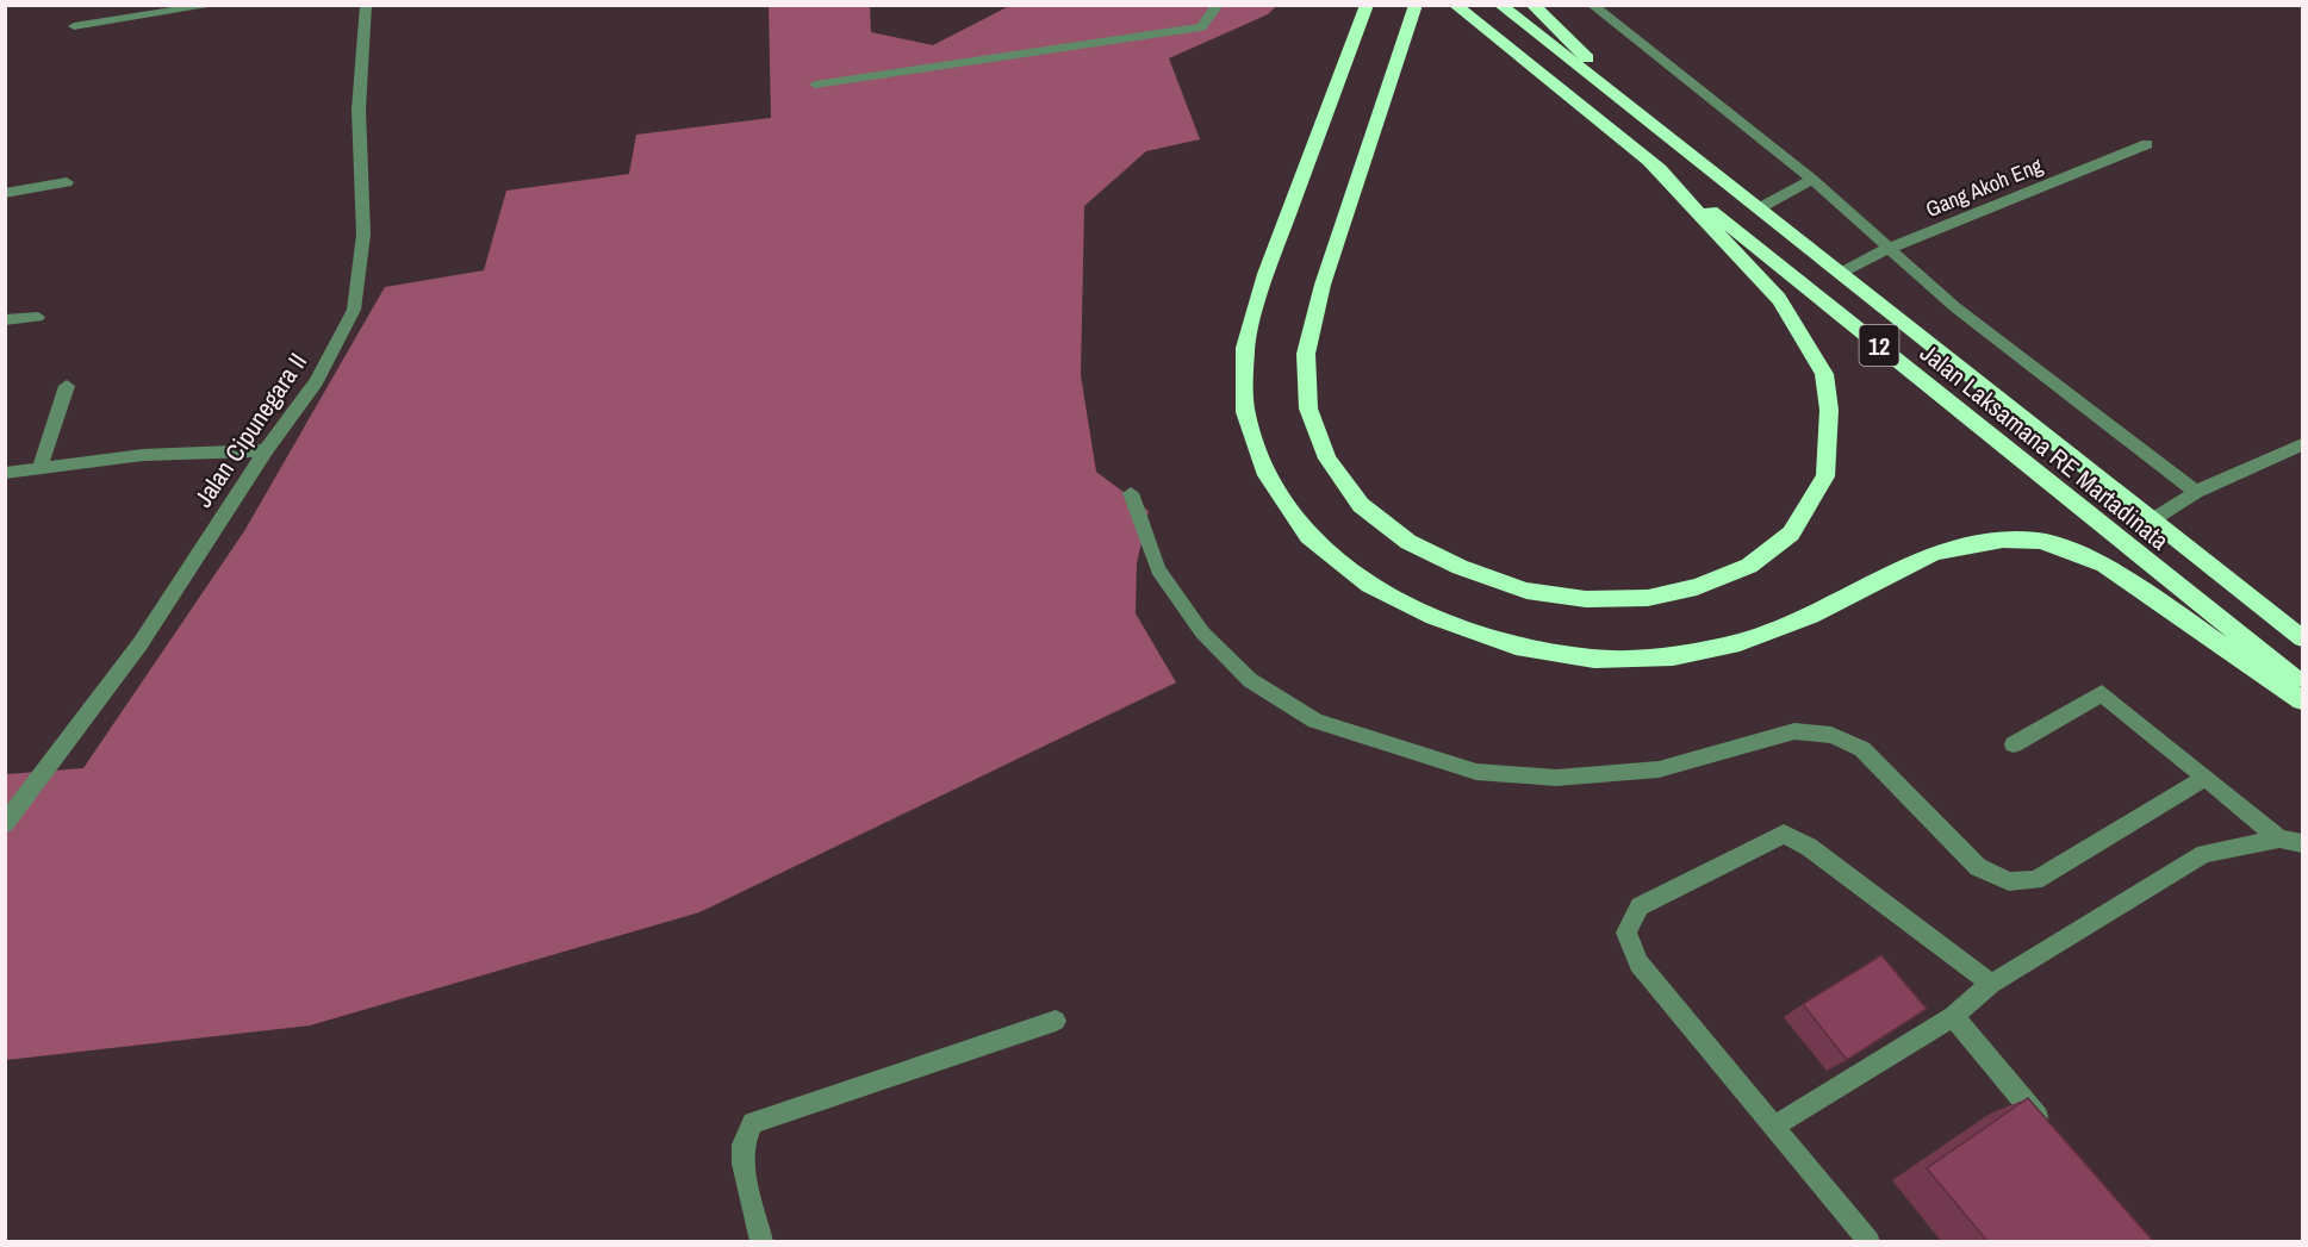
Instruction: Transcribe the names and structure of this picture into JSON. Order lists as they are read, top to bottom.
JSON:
{
  "streets": {
    "highway": ["12", "Jalan Laksamana RE Martadinata"],
    "street": ["Gang Akoh Eng", "Jalan Cipunegara II"]
  },
  "crossings": [
    ["Gang Akoh Eng", "Jalan Laksamana RE Martadinata"]
  ]
}
